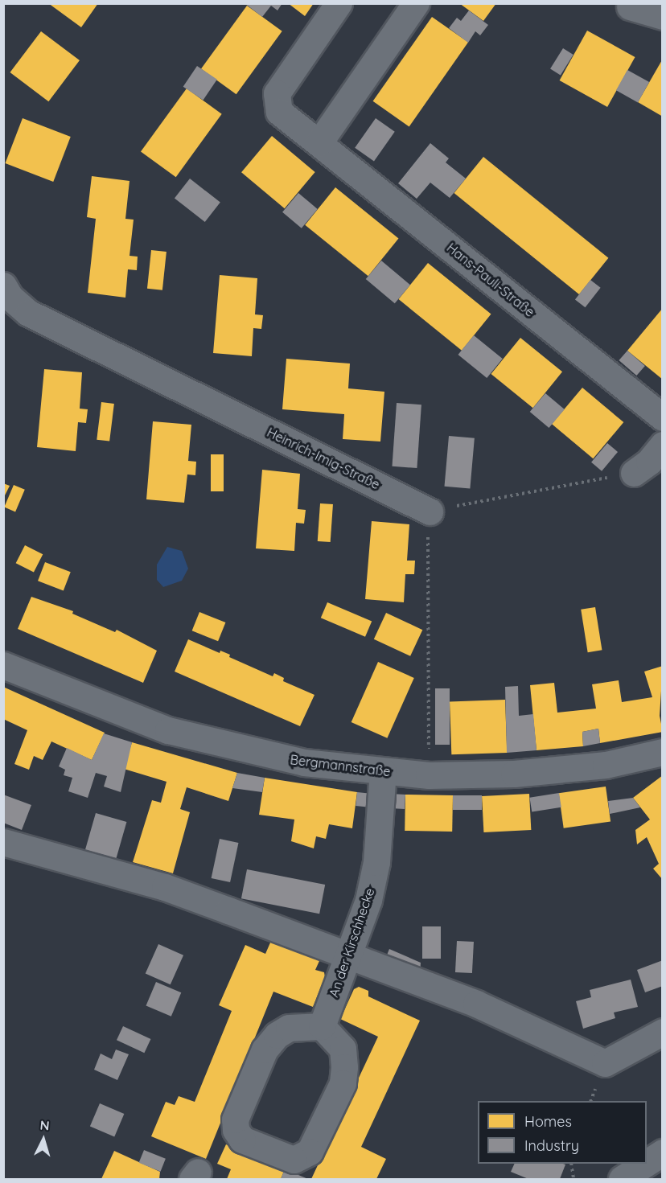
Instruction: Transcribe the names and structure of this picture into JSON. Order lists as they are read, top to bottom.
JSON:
{
  "streets": {
    "street": [
      "Hans-Pauli-Straße",
      "Heinrich-Imig-Straße",
      "Bergmannstraße",
      "An der Kirschhecke"
    ]
  },
  "crossings": [
    ["Bergmannstraße", "An der Kirschhecke"]
  ],
  "legend": ["Homes", "Industry"],
  "north": "top"
}
